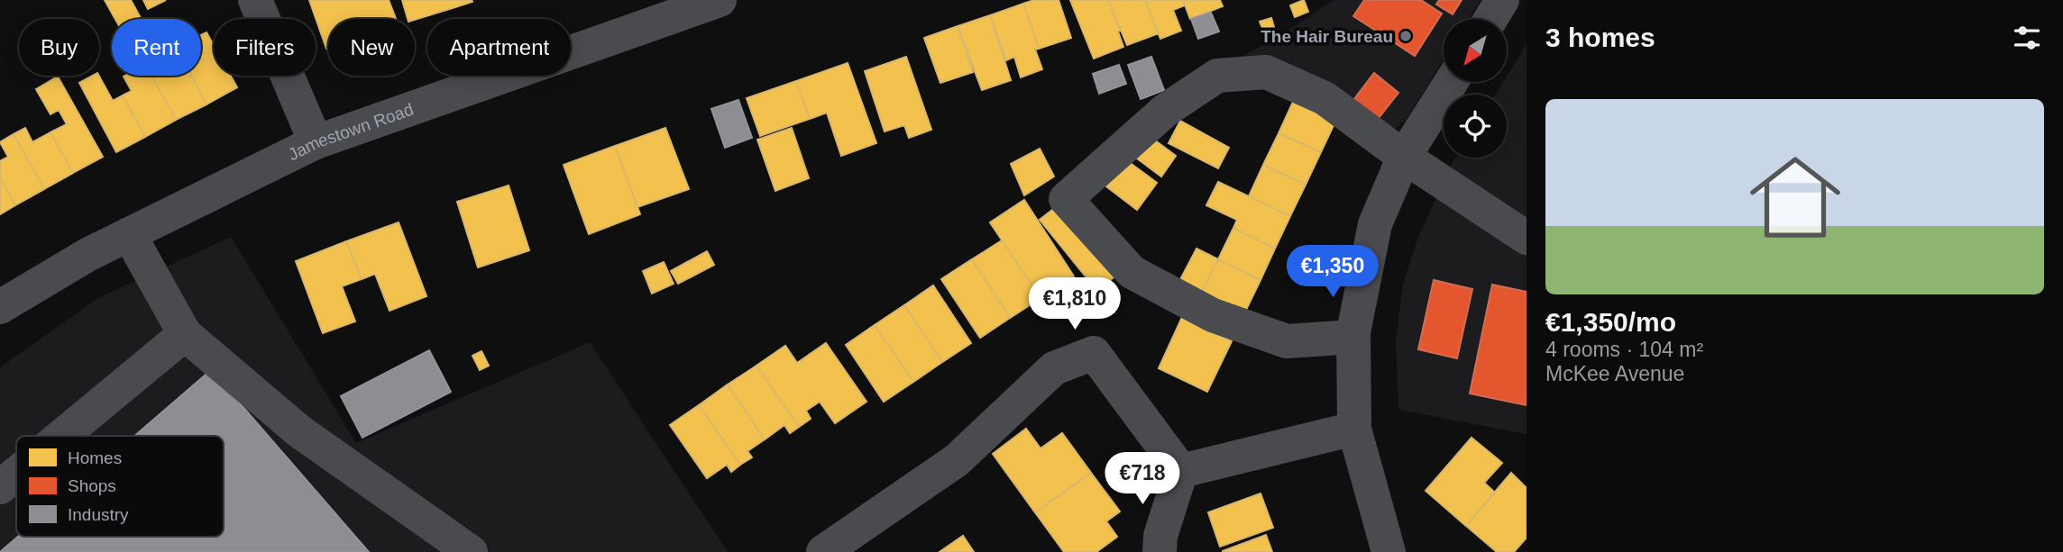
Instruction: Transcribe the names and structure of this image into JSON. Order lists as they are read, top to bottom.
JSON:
{
  "streets": {
    "street": ["Jamestown Road"]
  },
  "places": ["The Hair Bureau"],
  "legend": ["Homes", "Shops", "Industry"],
  "north": "bottom left",
  "page": {
    "heading": "3 homes",
    "chip": [
      "Buy",
      "Rent",
      "Filters",
      "New",
      "Apartment"
    ],
    "list": [
      {
        "name": "€1,350/mo",
        "note": "4 rooms · 104 m² · McKee Avenue"
      }
    ],
    "price": ["€1,350", "€1,810", "€718"]
  }
}
